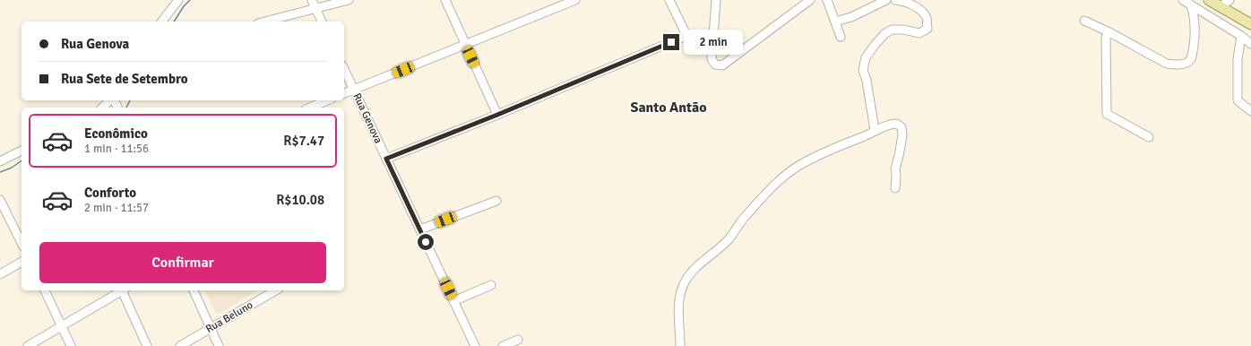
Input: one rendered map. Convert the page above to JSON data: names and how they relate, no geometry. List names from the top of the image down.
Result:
{
  "streets": {
    "street": ["Rua Genova", "Rua Beluno"]
  },
  "districts": ["Santo Antão"],
  "page": {
    "banner": ["Rua Genova", "Rua Sete de Setembro"],
    "bubble": "2 min",
    "list": [
      {
        "name": "Econômico",
        "note": "1 min · 11:56",
        "value": "R$7.47"
      },
      {
        "name": "Conforto",
        "note": "2 min · 11:57",
        "value": "R$10.08"
      }
    ],
    "buttons": "Confirmar"
  }
}
